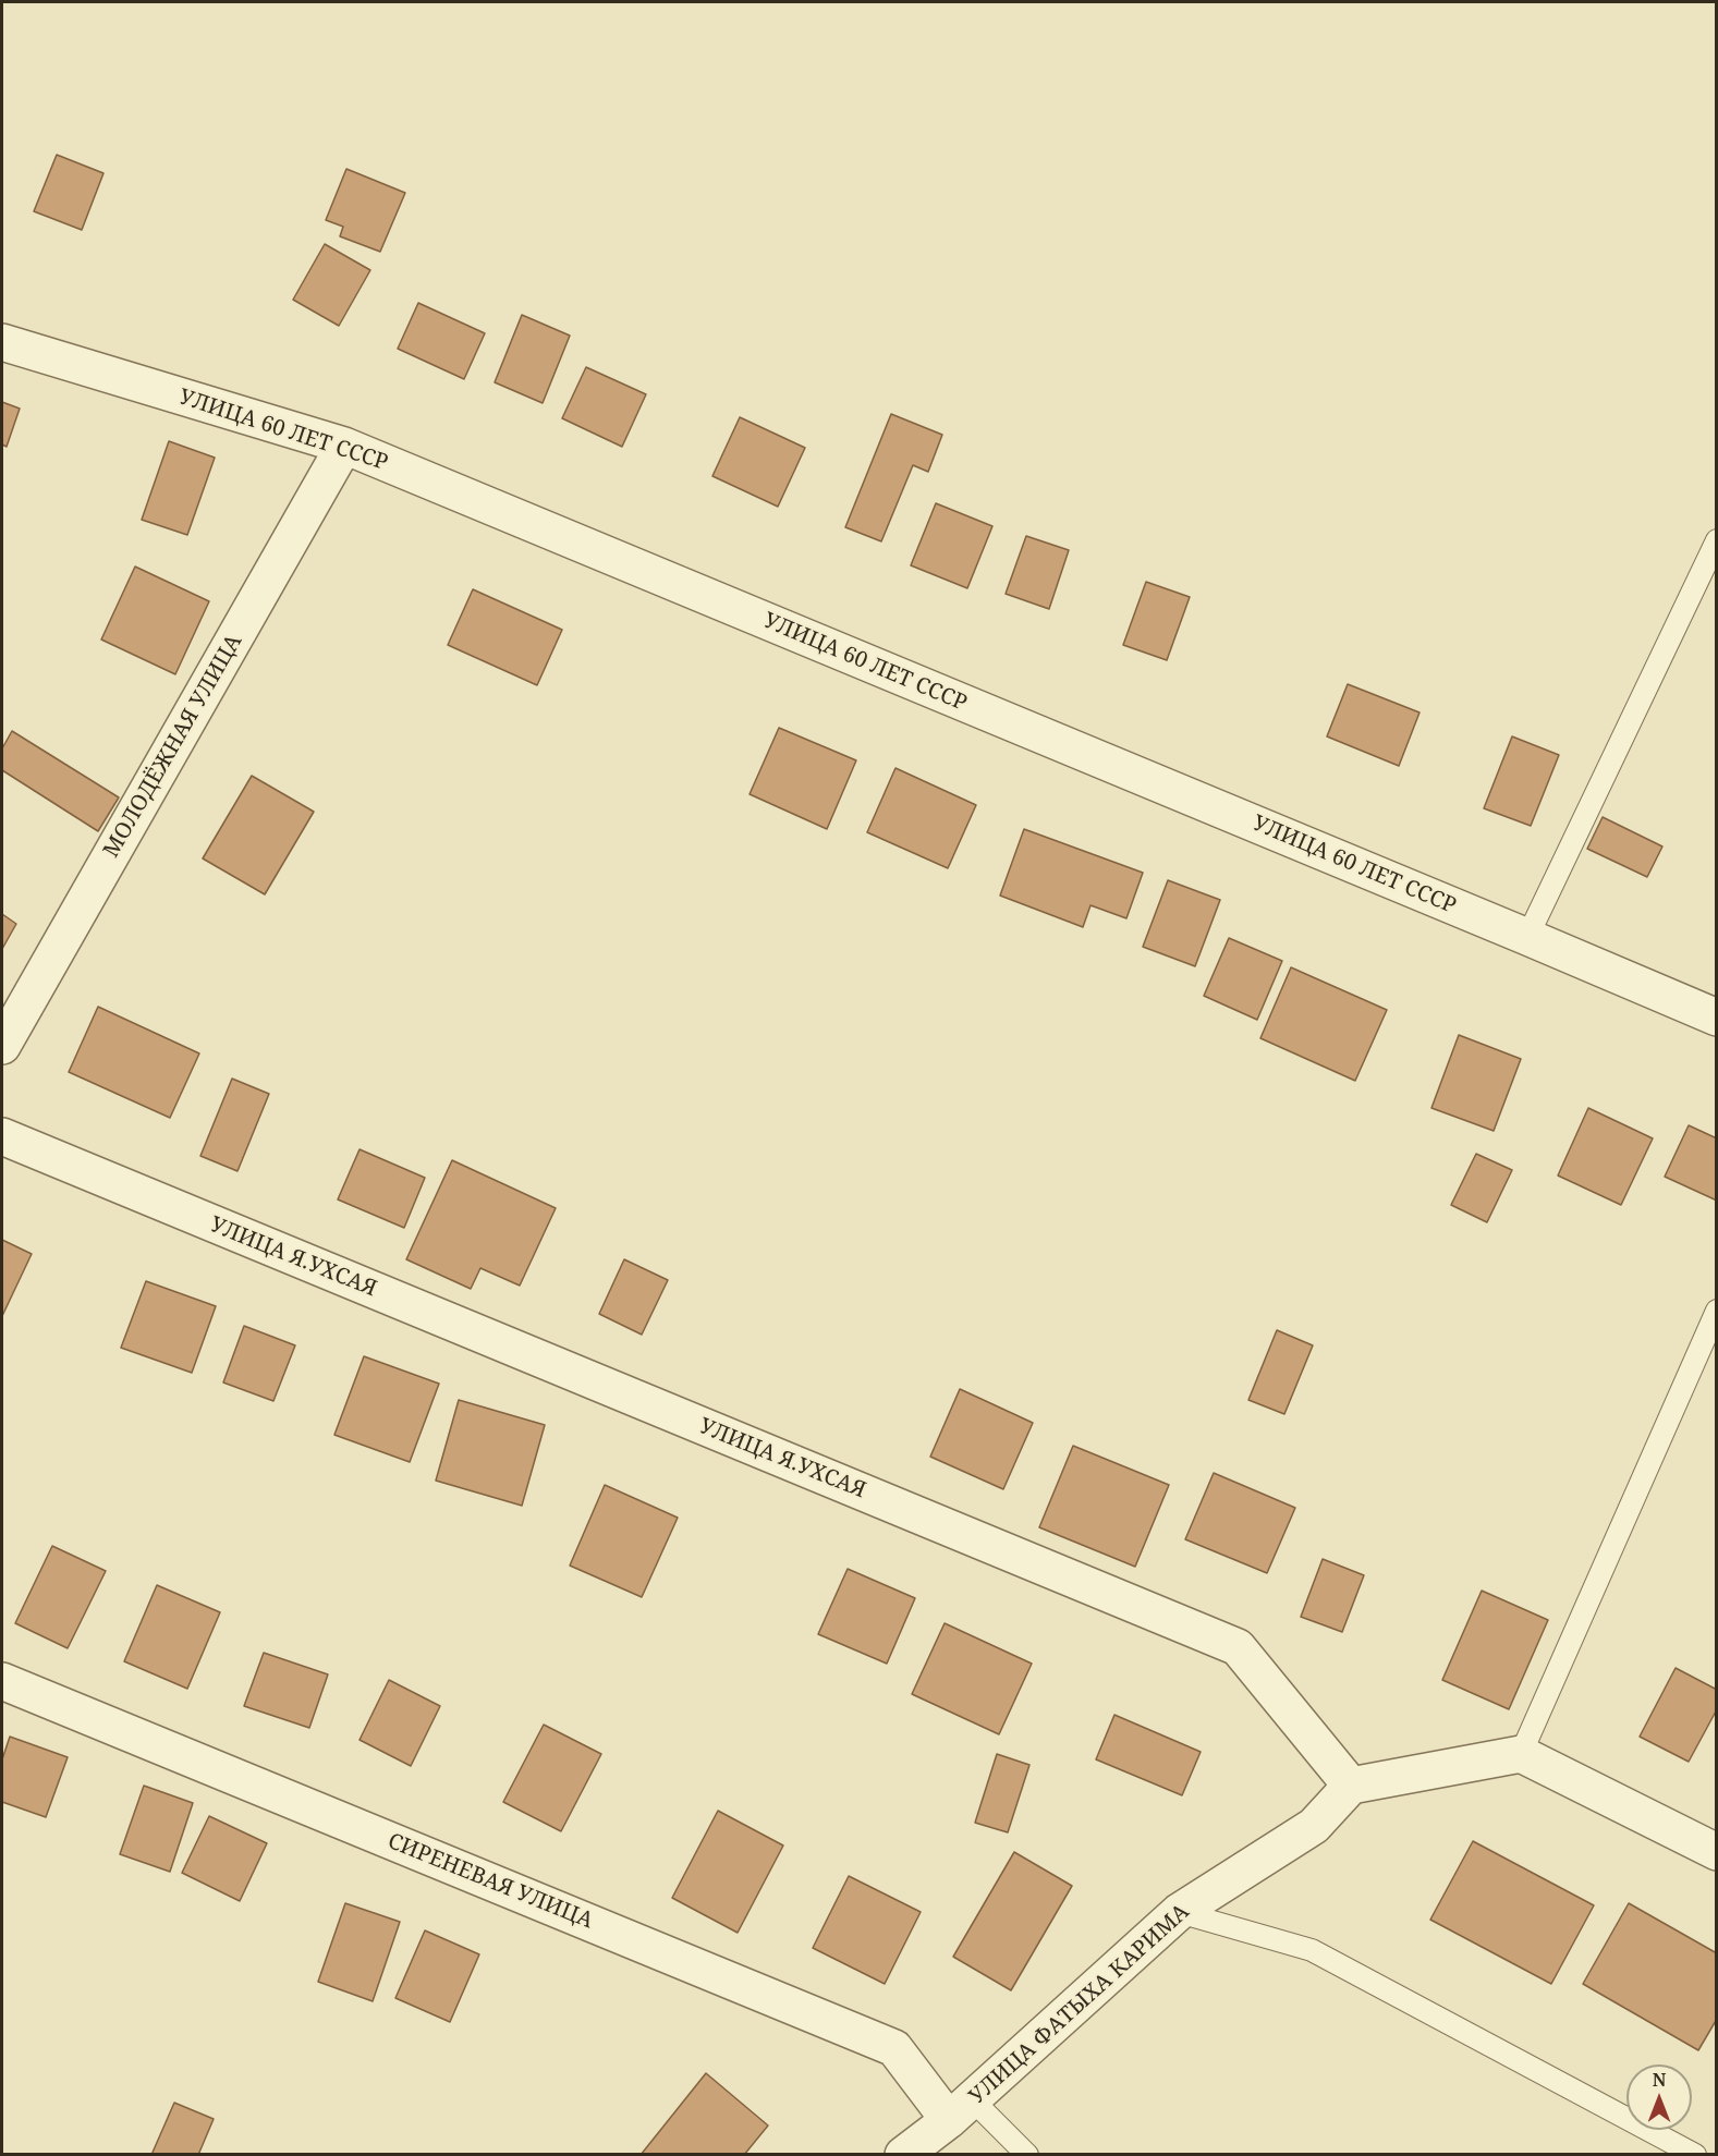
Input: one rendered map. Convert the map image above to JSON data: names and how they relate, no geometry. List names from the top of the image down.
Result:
{
  "streets": {
    "street": [
      "УЛИЦА 60 ЛЕТ СССР",
      "МОЛОДЁЖНАЯ УЛИЦА",
      "УЛИЦА Я.УХСАЯ",
      "СИРЕНЕВАЯ УЛИЦА",
      "УЛИЦА ФАТЫХА КАРИМА"
    ]
  },
  "crossings": [
    ["УЛИЦА 60 ЛЕТ СССР", "МОЛОДЁЖНАЯ УЛИЦА"],
    ["УЛИЦА Я.УХСАЯ", "УЛИЦА ФАТЫХА КАРИМА"],
    ["СИРЕНЕВАЯ УЛИЦА", "УЛИЦА ФАТЫХА КАРИМА"]
  ],
  "north": "top"
}
